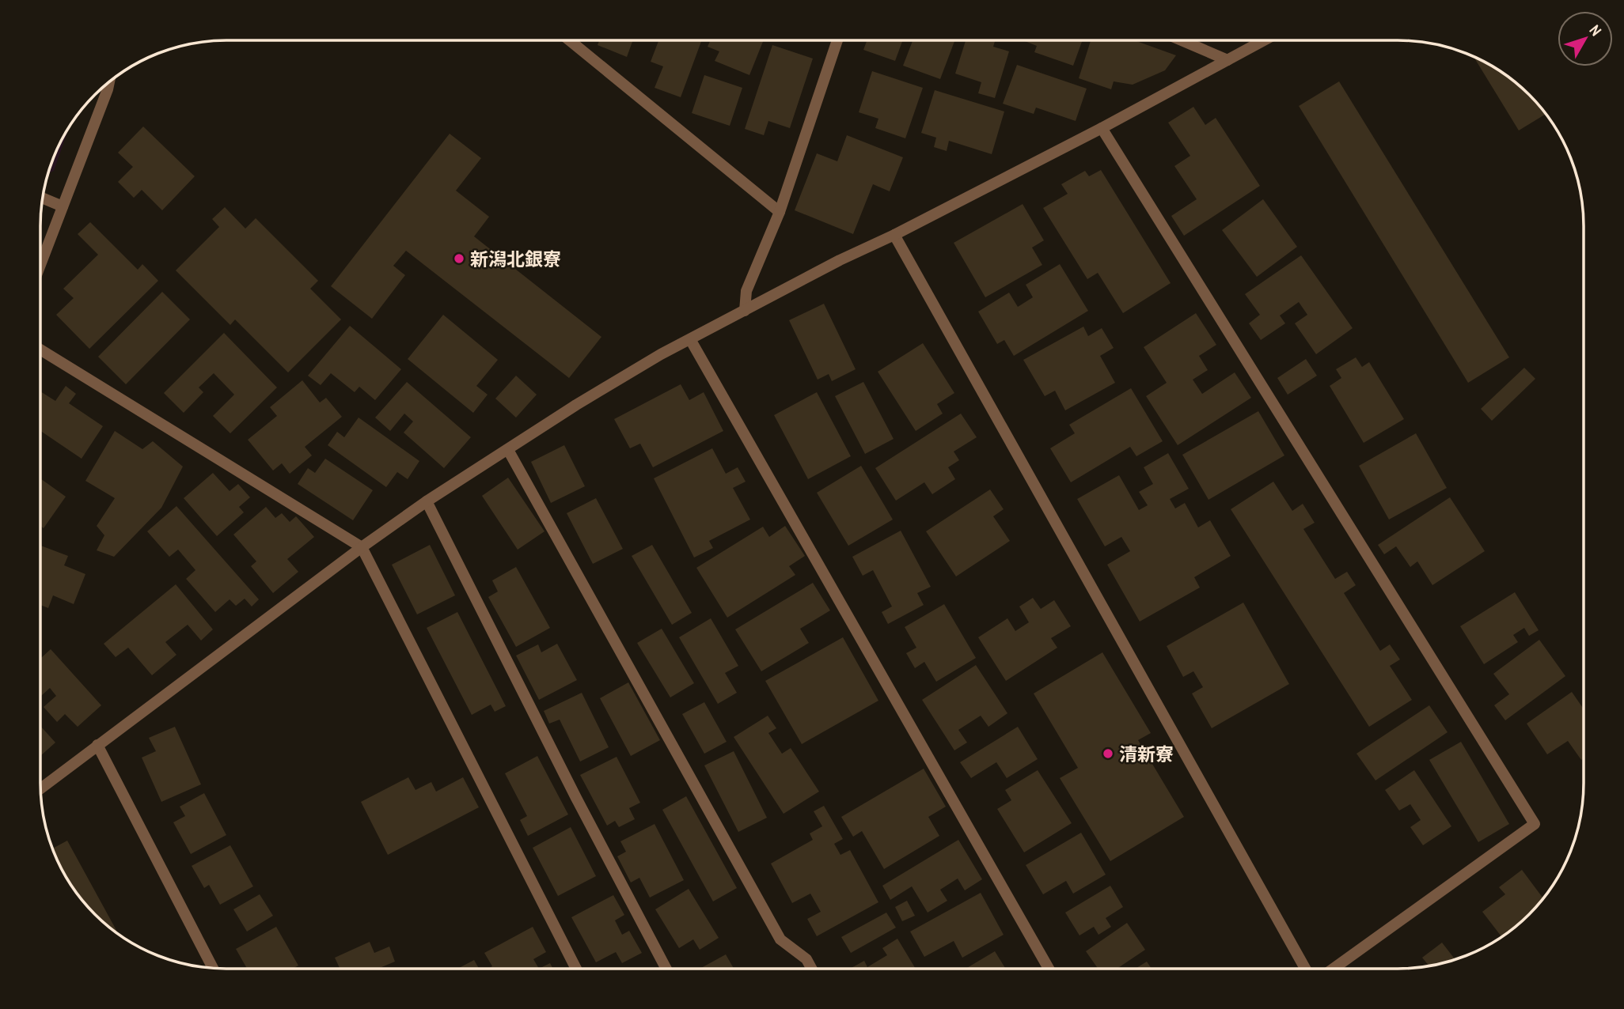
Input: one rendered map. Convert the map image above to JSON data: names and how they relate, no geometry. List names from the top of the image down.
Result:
{
  "places": ["新潟北銀寮", "清新寮"],
  "north": "top right"
}
